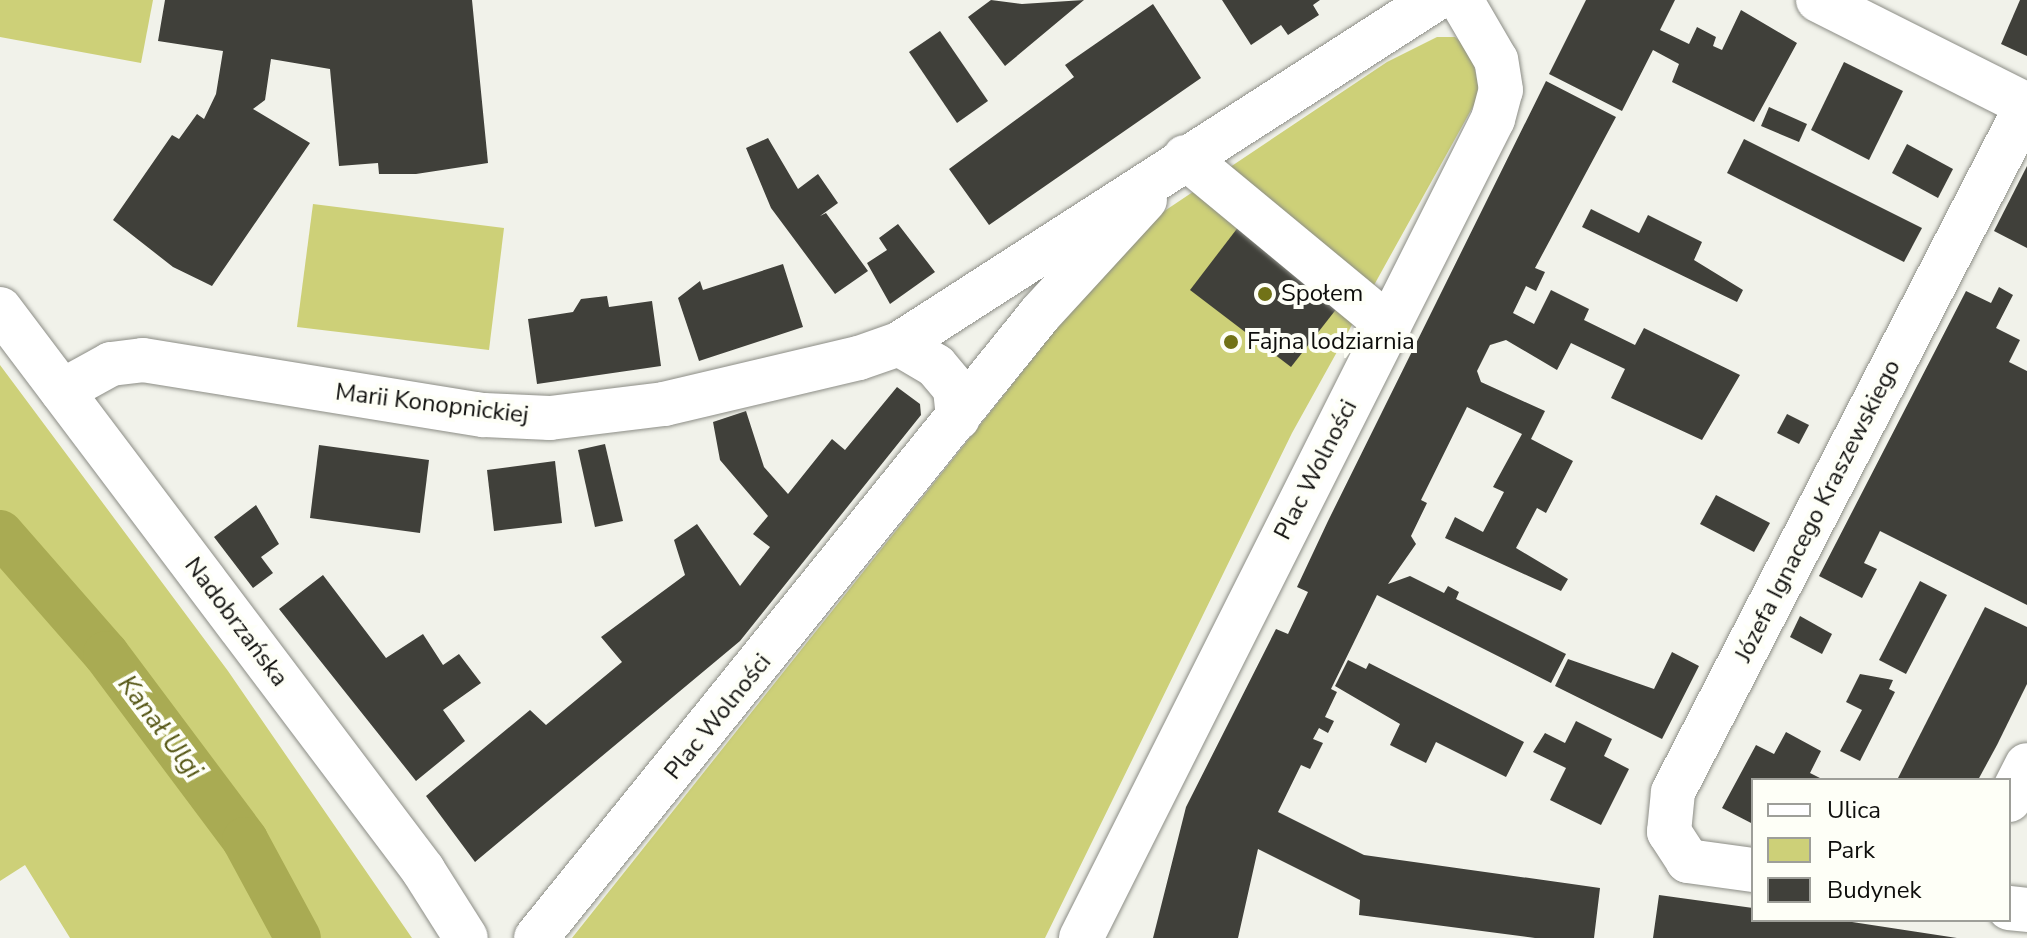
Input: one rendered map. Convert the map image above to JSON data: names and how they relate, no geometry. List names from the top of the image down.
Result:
{
  "streets": {
    "street": [
      "Marii Konopnickiej",
      "Plac Wolności",
      "Józefa Ignacego Kraszewskiego",
      "Nadobrzańska"
    ]
  },
  "crossings": [
    ["Marii Konopnickiej", "Plac Wolności"],
    ["Marii Konopnickiej", "Nadobrzańska"]
  ],
  "water": ["Kanał Ulgi"],
  "places": ["Społem", "Fajna lodziarnia"],
  "legend": ["Ulica", "Park", "Budynek"]
}
